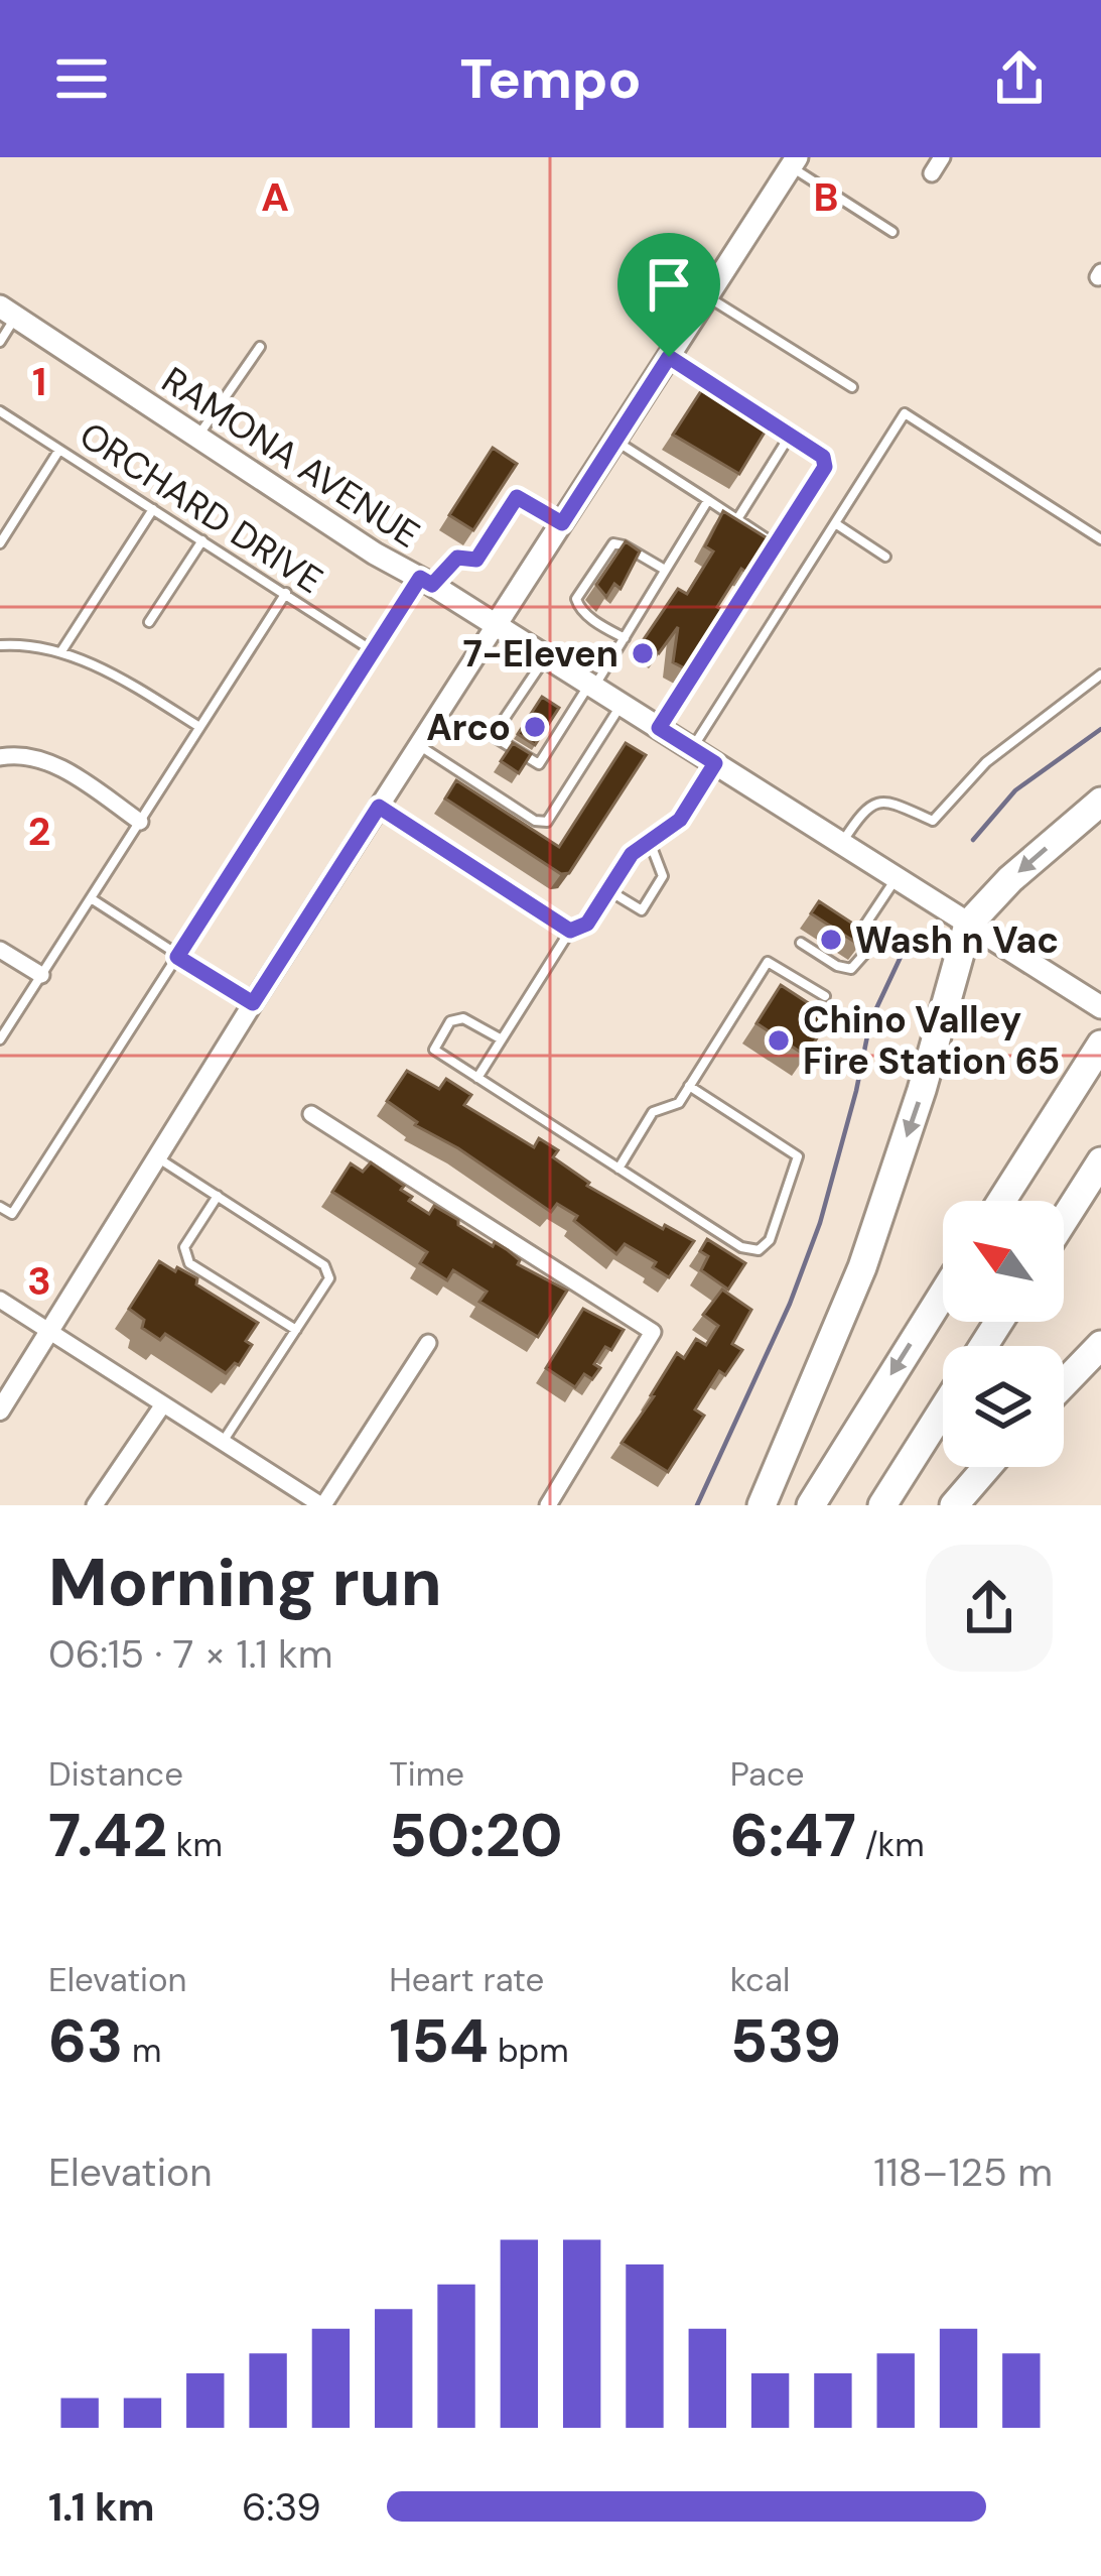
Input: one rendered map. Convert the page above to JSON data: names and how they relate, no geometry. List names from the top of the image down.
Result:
{
  "streets": {
    "main road": ["RAMONA AVENUE"],
    "lane": ["ORCHARD DRIVE"]
  },
  "places": [
    "7-Eleven",
    "Arco",
    "Wash n Vac",
    "Chino Valley Fire Station 65"
  ],
  "north": "top left",
  "page": {
    "header": "Tempo",
    "heading": ["Morning run", "06:15 · 7 × 1.1 km"],
    "stats": [
      ["Distance", "7.42 km"],
      ["Time", "50:20"],
      ["Pace", "6:47 /km"],
      ["Elevation", "63 m"],
      ["Heart rate", "154 bpm"],
      ["kcal", "539"]
    ],
    "chart": ["Elevation", "118–125 m"],
    "list": [
      {
        "name": "1.1 km",
        "note": "6:39"
      }
    ]
  },
  "grid": {
    "columns": ["A", "B"],
    "rows": ["1", "2", "3"]
  }
}
